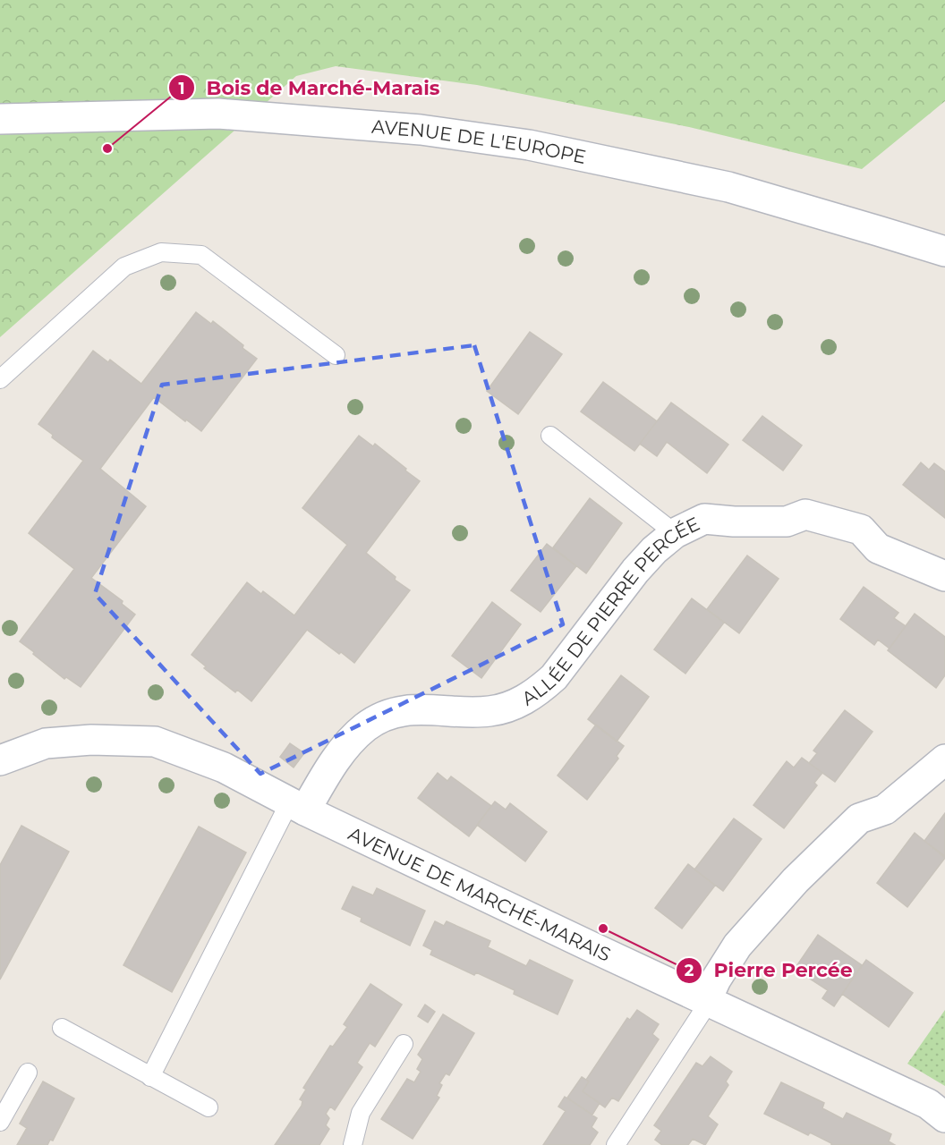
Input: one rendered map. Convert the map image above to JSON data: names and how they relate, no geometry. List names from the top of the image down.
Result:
{
  "streets": {
    "street": ["AVENUE DE L'EUROPE", "ALLÉE DE PIERRE PERCÉE", "AVENUE DE MARCHÉ-MARAIS"]
  },
  "crossings": [
    ["ALLÉE DE PIERRE PERCÉE", "AVENUE DE MARCHÉ-MARAIS"]
  ],
  "places": ["Bois de Marché-Marais", "Pierre Percée"]
}
